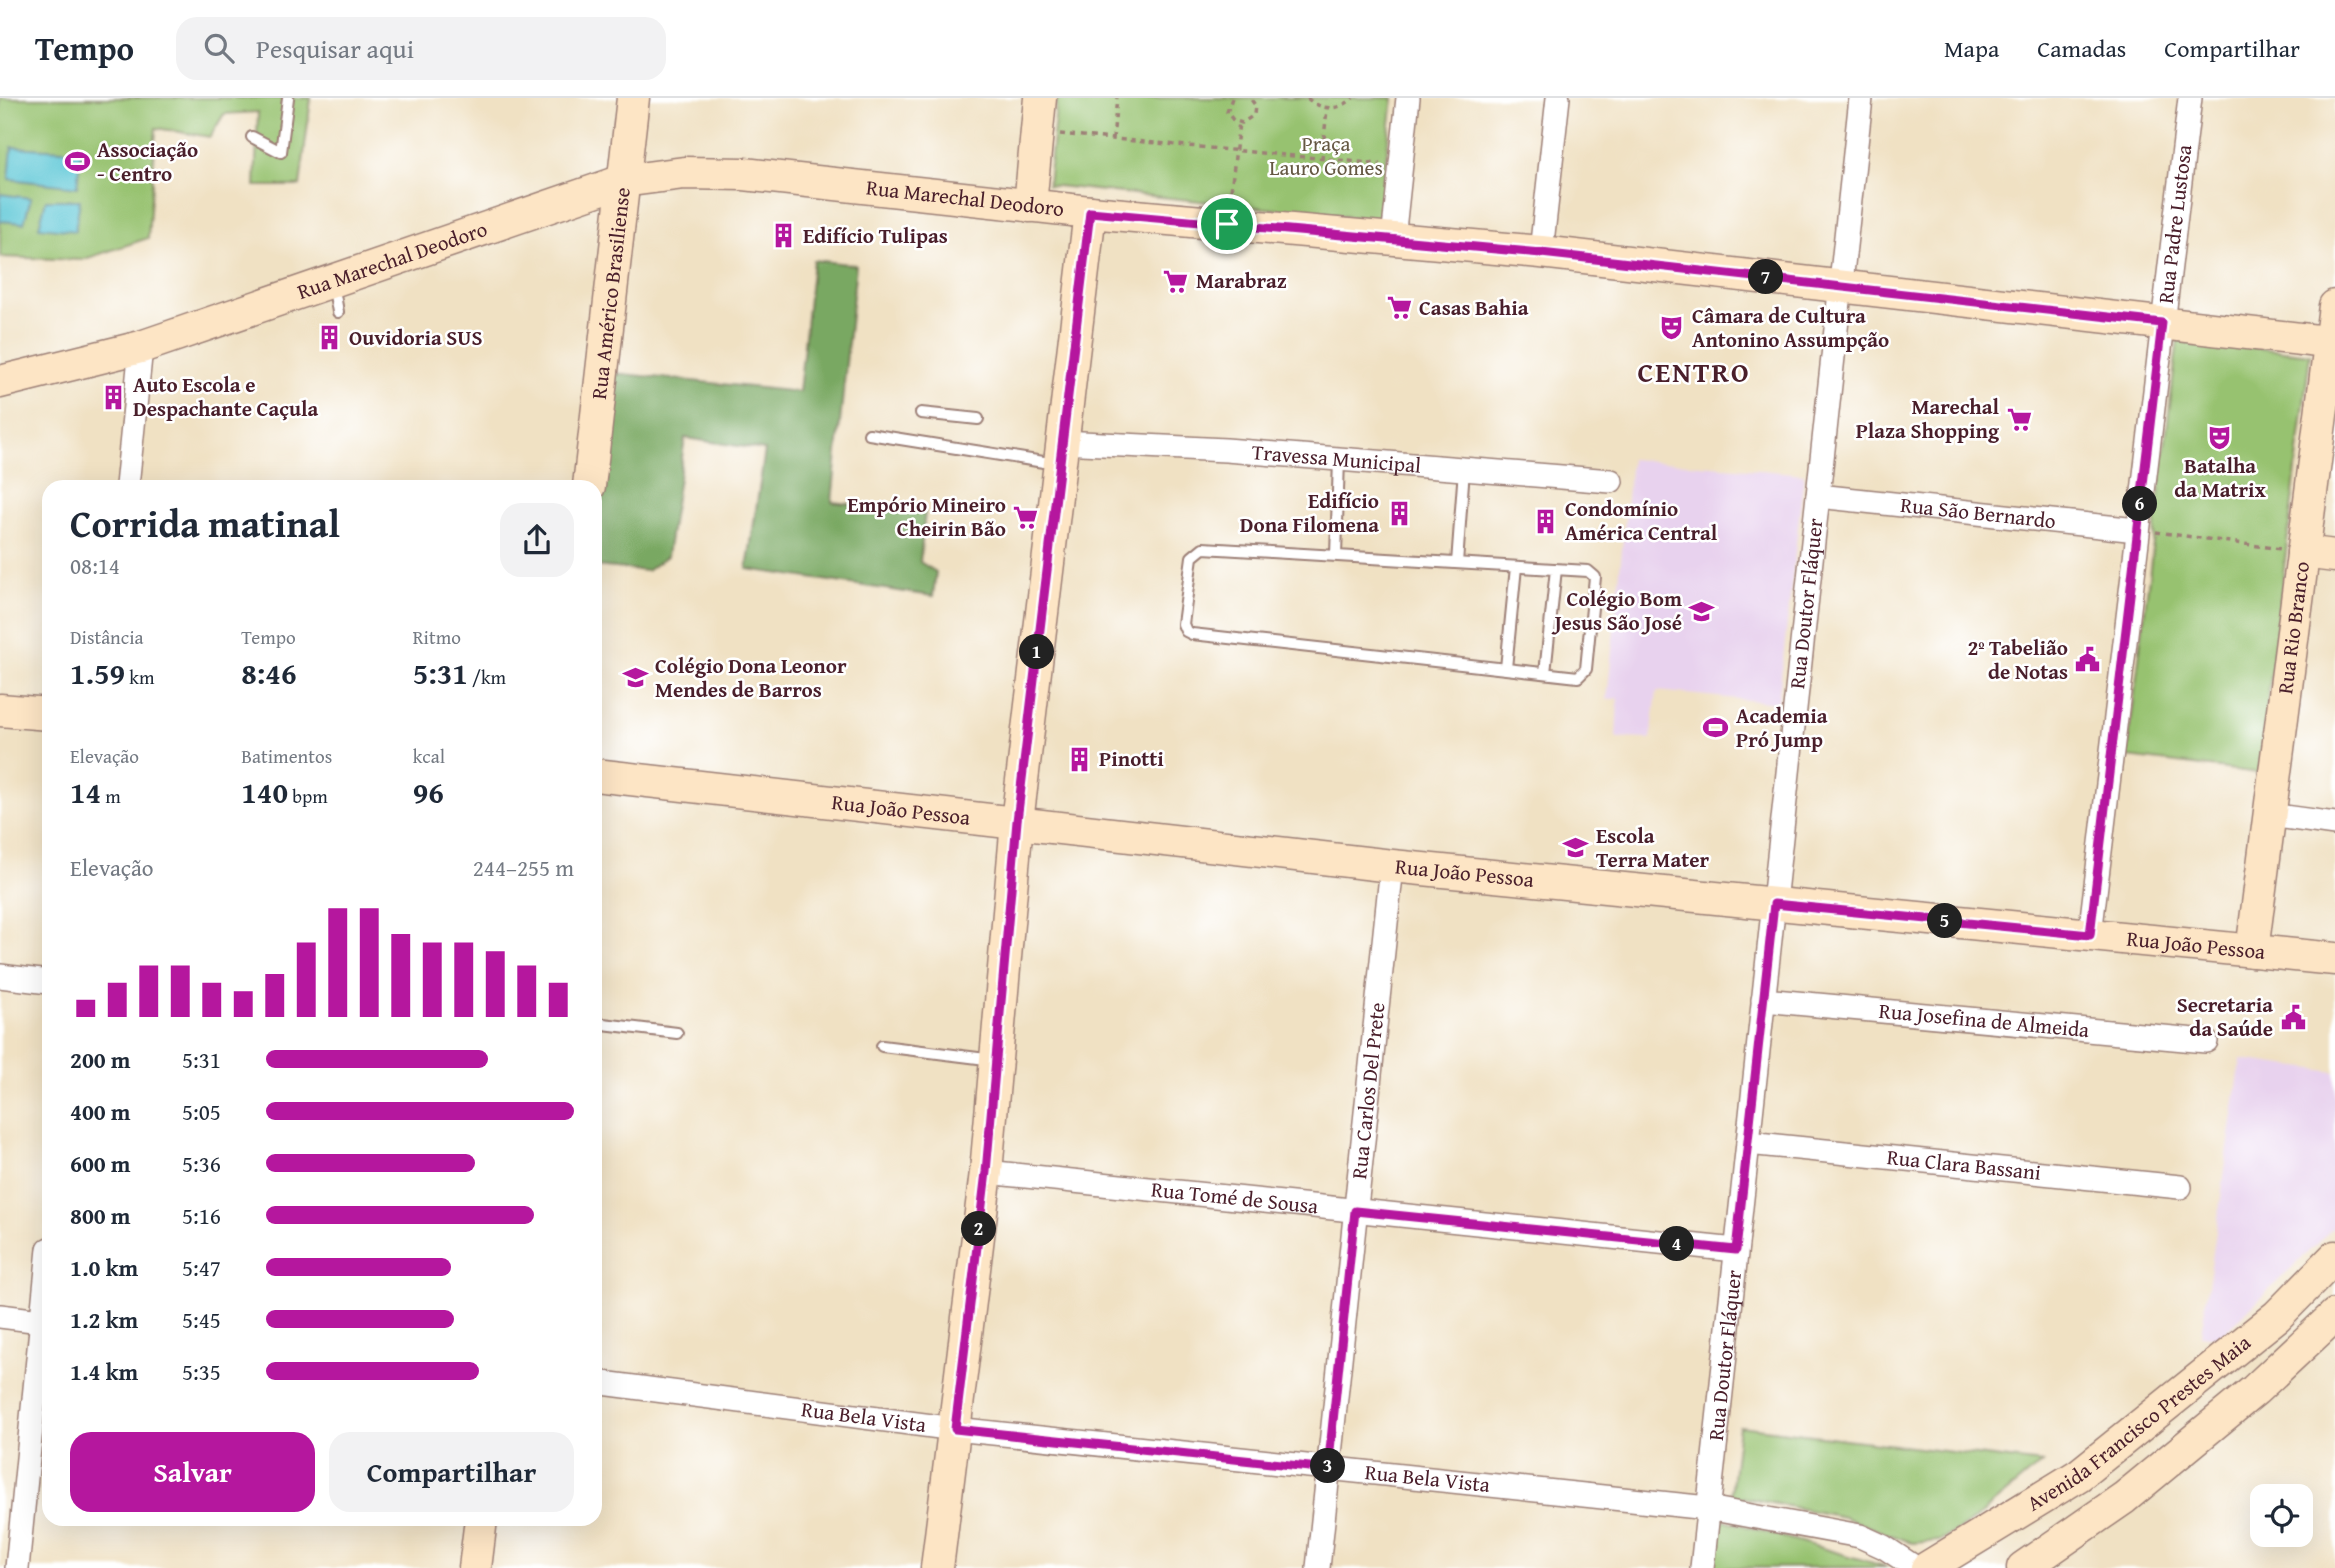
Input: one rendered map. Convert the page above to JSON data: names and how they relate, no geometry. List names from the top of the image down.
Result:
{
  "streets": {
    "street": [
      "Rua Marechal Deodoro",
      "Rua Padre Lustosa",
      "Rua Américo Brasiliense",
      "Travessa Municipal",
      "Rua São Bernardo",
      "Rua Doutor Fláquer",
      "Rua Rio Branco",
      "Rua João Pessoa",
      "Rua Josefina de Almeida",
      "Rua Carlos Del Prete",
      "Rua Clara Bassani",
      "Rua Tomé de Sousa",
      "Rua Bela Vista",
      "Avenida Francisco Prestes Maia"
    ]
  },
  "crossings": [
    ["Rua Marechal Deodoro", "Rua Padre Lustosa"],
    ["Rua Marechal Deodoro", "Rua Américo Brasiliense"],
    ["Rua Marechal Deodoro", "Rua Doutor Fláquer"],
    ["Rua Marechal Deodoro", "Rua Rio Branco"],
    ["Rua Padre Lustosa", "Rua São Bernardo"],
    ["Rua Padre Lustosa", "Rua João Pessoa"],
    ["Rua São Bernardo", "Rua Doutor Fláquer"],
    ["Rua Doutor Fláquer", "Rua João Pessoa"],
    ["Rua Doutor Fláquer", "Rua Josefina de Almeida"],
    ["Rua Doutor Fláquer", "Rua Clara Bassani"],
    ["Rua Doutor Fláquer", "Rua Tomé de Sousa"],
    ["Rua Doutor Fláquer", "Rua Bela Vista"],
    ["Rua Rio Branco", "Rua João Pessoa"],
    ["Rua João Pessoa", "Rua Carlos Del Prete"],
    ["Rua Carlos Del Prete", "Rua Tomé de Sousa"],
    ["Rua Carlos Del Prete", "Rua Bela Vista"]
  ],
  "districts": ["CENTRO"],
  "parks": ["Praça Lauro Gomes"],
  "places": {
    "sports": ["Associação - Centro", "Academia Pró Jump"],
    "building": [
      "Edifício Tulipas",
      "Ouvidoria SUS",
      "Auto Escola e Despachante Caçula",
      "Edifício Dona Filomena",
      "Condomínio América Central",
      "Pinotti"
    ],
    "supermarket": [
      "Marabraz",
      "Casas Bahia",
      "Marechal Plaza Shopping",
      "Empório Mineiro Cheirin Bão"
    ],
    "theatre": ["Câmara de Cultura Antonino Assumpção", "Batalha da Matrix"],
    "school or university": ["Colégio Bom Jesus São José", "Colégio Dona Leonor Mendes de Barros", "Escola Terra Mater"],
    "public building": ["2º Tabelião de Notas", "Secretaria da Saúde"]
  },
  "page": {
    "header": "Tempo",
    "search": "Pesquisar aqui",
    "nav": ["Mapa", "Camadas", "Compartilhar"],
    "pins": [
      "7",
      "6",
      "1",
      "5",
      "2",
      "4",
      "3"
    ],
    "heading": ["Corrida matinal", "08:14"],
    "stats": [
      ["Distância", "1.59 km"],
      ["Tempo", "8:46"],
      ["Ritmo", "5:31 /km"],
      ["Elevação", "14 m"],
      ["Batimentos", "140 bpm"],
      ["kcal", "96"]
    ],
    "chart": ["Elevação", "244–255 m"],
    "list": [
      {
        "name": "200 m",
        "note": "5:31"
      },
      {
        "name": "400 m",
        "note": "5:05"
      },
      {
        "name": "600 m",
        "note": "5:36"
      },
      {
        "name": "800 m",
        "note": "5:16"
      },
      {
        "name": "1.0 km",
        "note": "5:47"
      },
      {
        "name": "1.2 km",
        "note": "5:45"
      },
      {
        "name": "1.4 km",
        "note": "5:35"
      }
    ],
    "buttons": ["Salvar", "Compartilhar"]
  }
}
